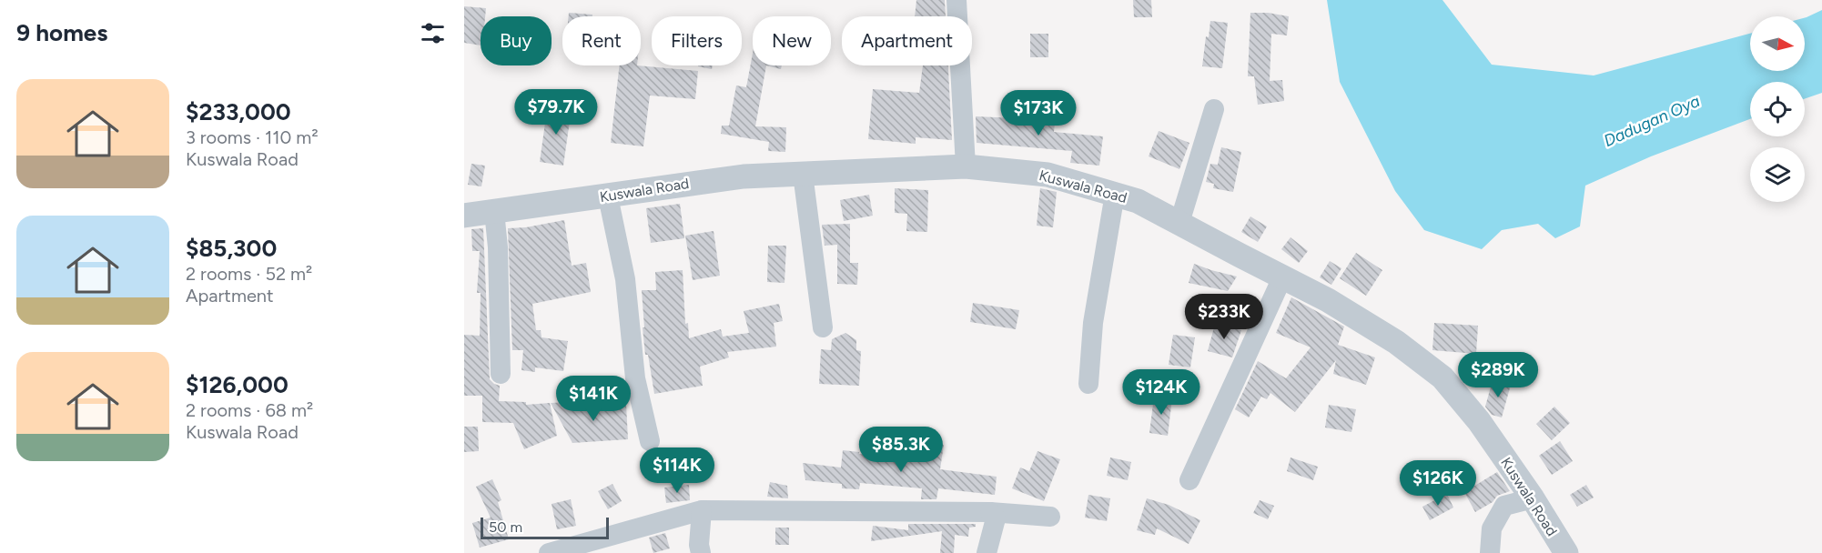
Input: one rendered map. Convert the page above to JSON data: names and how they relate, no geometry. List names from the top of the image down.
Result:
{
  "streets": {
    "street": ["Kuswala Road"]
  },
  "water": ["Dadugan Oya"],
  "scale_bar": "50 m",
  "north": "right",
  "page": {
    "heading": "9 homes",
    "chip": [
      "Buy",
      "Rent",
      "Filters",
      "New",
      "Apartment"
    ],
    "list": [
      {
        "name": "$233,000",
        "note": "3 rooms · 110 m² · Kuswala Road"
      },
      {
        "name": "$85,300",
        "note": "2 rooms · 52 m² · Apartment"
      },
      {
        "name": "$126,000",
        "note": "2 rooms · 68 m² · Kuswala Road"
      }
    ],
    "price": [
      "$79.7K",
      "$173K",
      "$233K",
      "$289K",
      "$124K",
      "$141K",
      "$85.3K",
      "$114K",
      "$126K"
    ],
    "scale": "50 m"
  }
}
